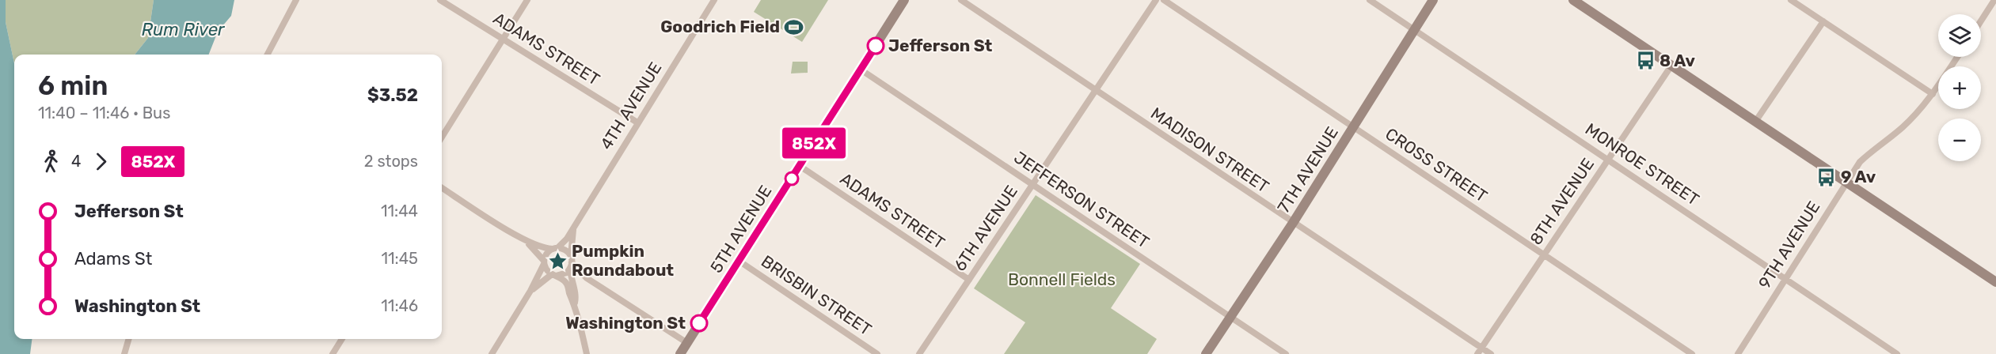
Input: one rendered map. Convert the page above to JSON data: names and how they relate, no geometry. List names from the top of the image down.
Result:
{
  "streets": {
    "main road": ["7TH AVENUE", "5TH AVENUE"],
    "street": [
      "ADAMS STREET",
      "4TH AVENUE",
      "MADISON STREET",
      "MONROE STREET",
      "CROSS STREET",
      "JEFFERSON STREET",
      "8TH AVENUE",
      "6TH AVENUE",
      "9TH AVENUE",
      "BRISBIN STREET"
    ]
  },
  "crossings": [
    ["ADAMS STREET", "4TH AVENUE"],
    ["ADAMS STREET", "6TH AVENUE"],
    ["ADAMS STREET", "5TH AVENUE"],
    ["MADISON STREET", "7TH AVENUE"],
    ["MADISON STREET", "8TH AVENUE"],
    ["MADISON STREET", "6TH AVENUE"],
    ["MONROE STREET", "7TH AVENUE"],
    ["MONROE STREET", "8TH AVENUE"],
    ["MONROE STREET", "9TH AVENUE"],
    ["CROSS STREET", "7TH AVENUE"],
    ["CROSS STREET", "8TH AVENUE"],
    ["7TH AVENUE", "JEFFERSON STREET"],
    ["JEFFERSON STREET", "6TH AVENUE"],
    ["JEFFERSON STREET", "5TH AVENUE"],
    ["5TH AVENUE", "BRISBIN STREET"]
  ],
  "water": ["Rum River"],
  "parks": ["Bonnell Fields"],
  "places": {
    "sports": ["Goodrich Field"],
    "other": ["Jefferson St", "Washington St"],
    "bus stop": ["8 Av", "9 Av"],
    "place": ["Pumpkin Roundabout"]
  },
  "lines": ["bus line 852X"],
  "page": {
    "on_map": "852X",
    "map_buttons": ["+", "−"],
    "heading": ["6 min", "11:40 – 11:46 · Bus", "$3.52"],
    "legs": ["4", "852X", "2 stops"],
    "list": [
      {
        "name": "Jefferson St",
        "value": "11:44"
      },
      {
        "name": "Adams St",
        "value": "11:45"
      },
      {
        "name": "Washington St",
        "value": "11:46"
      }
    ]
  }
}
